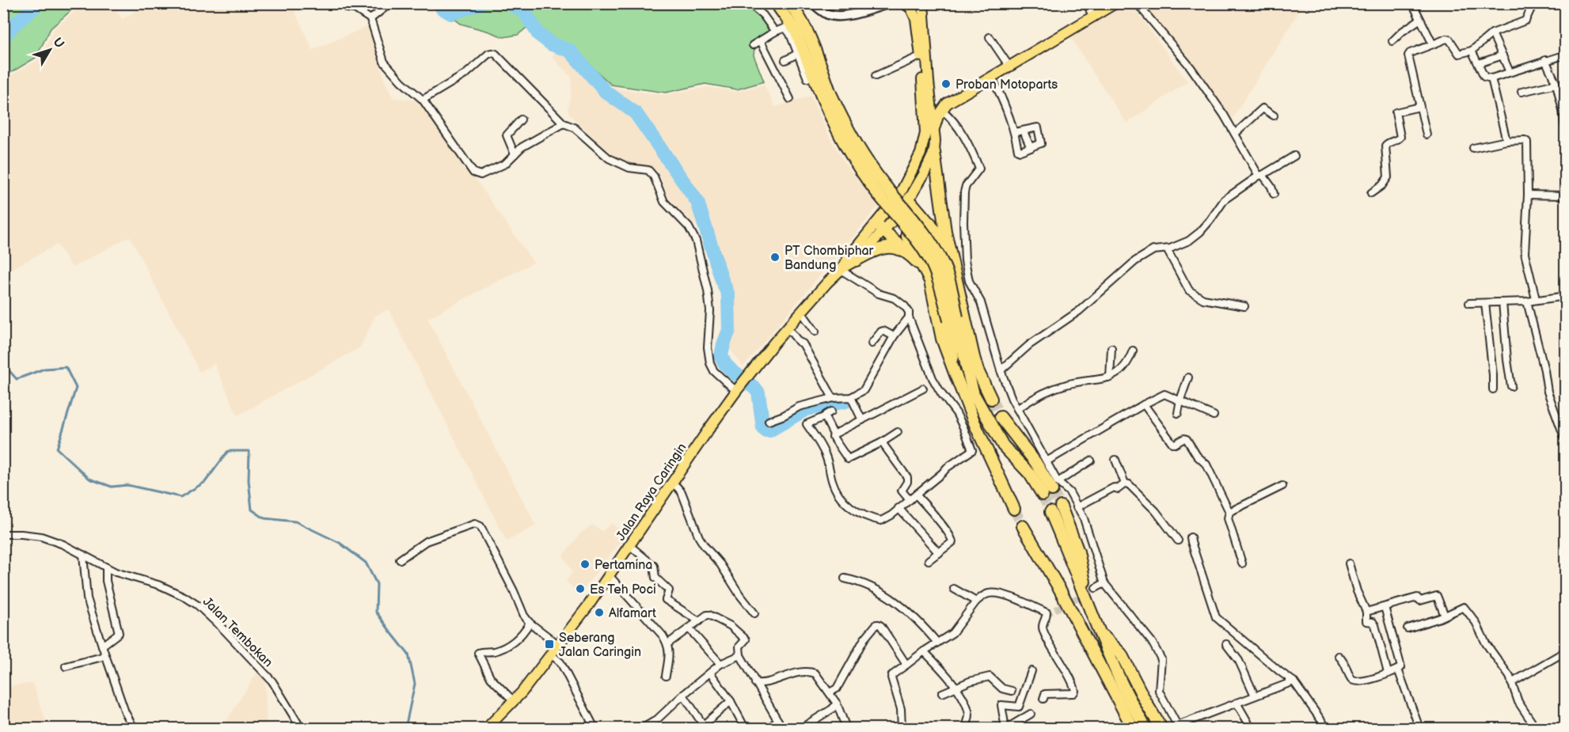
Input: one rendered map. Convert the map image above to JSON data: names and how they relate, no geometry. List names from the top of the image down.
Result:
{
  "streets": {
    "highway": ["Jalan Raya Caringin"],
    "street": ["Jalan Tembokan"]
  },
  "places": {
    "other": [
      "Proban Motoparts",
      "PT Chombiphar Bandung",
      "Pertamina",
      "Es Teh Poci",
      "Alfamart"
    ],
    "transit": ["Seberang Jalan Caringin"]
  },
  "north": "top right"
}
